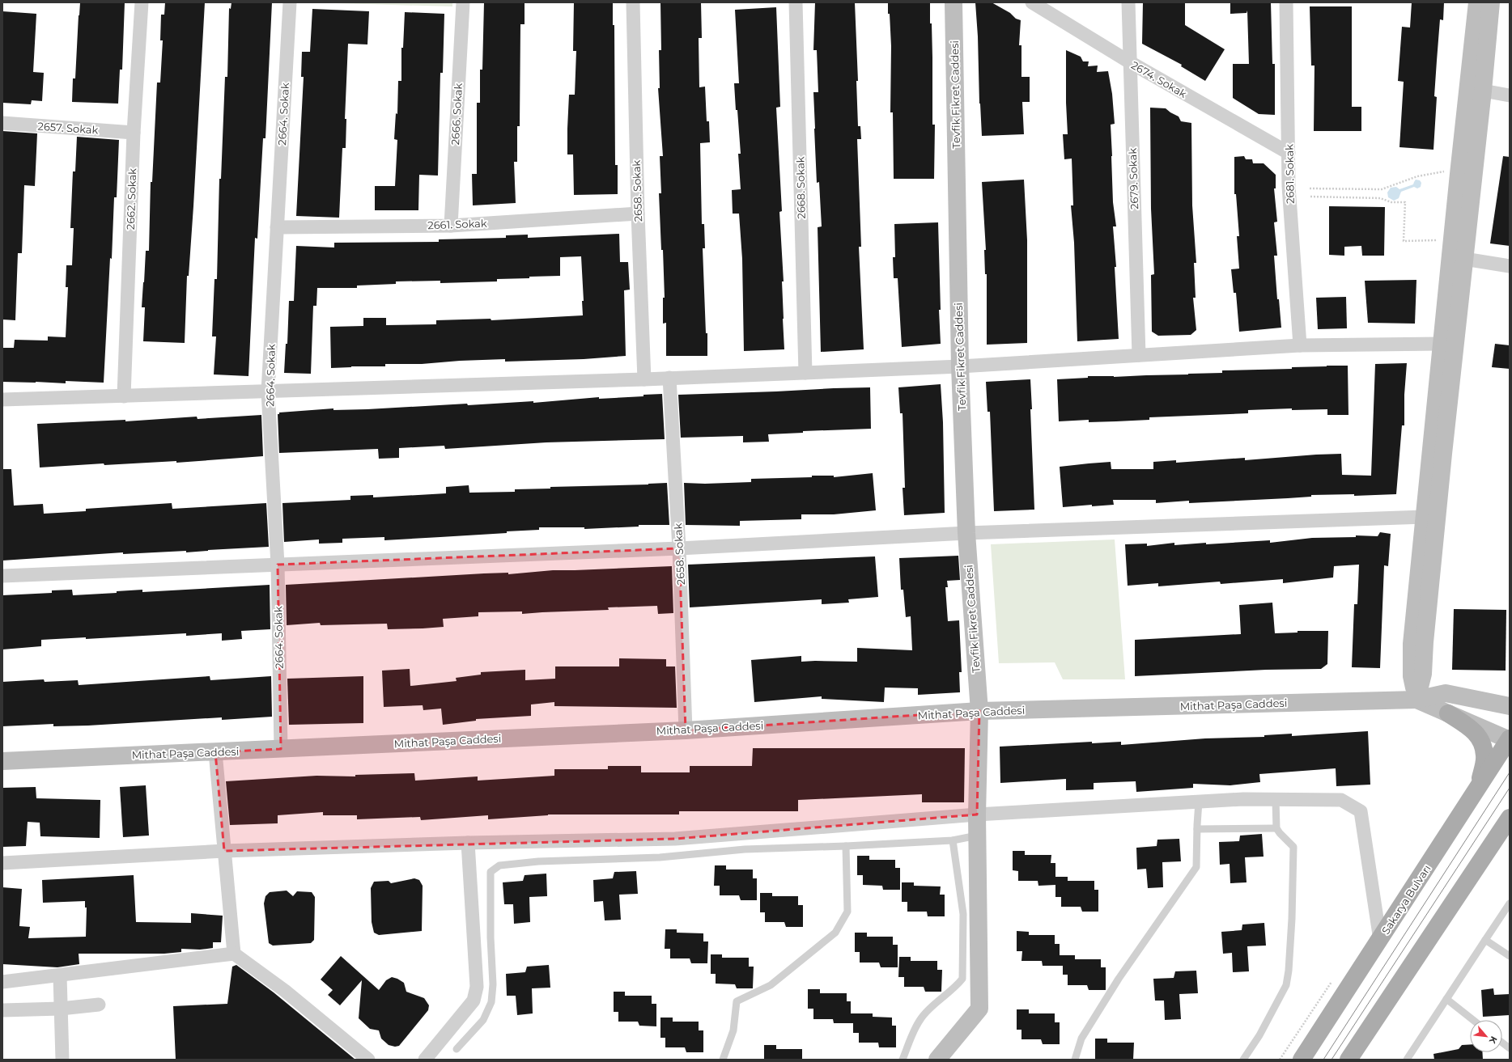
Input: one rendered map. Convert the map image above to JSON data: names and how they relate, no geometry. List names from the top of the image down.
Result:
{
  "streets": {
    "main road": ["Sakarya Bulvarı"],
    "street": [
      "2674. Sokak",
      "Tevfik Fikret Caddesi",
      "2664. Sokak",
      "2666. Sokak",
      "2657. Sokak",
      "2681. Sokak",
      "2679. Sokak",
      "2668. Sokak",
      "2658. Sokak",
      "2662. Sokak",
      "2661. Sokak",
      "Mithat Paşa Caddesi"
    ]
  },
  "crossings": [
    ["2674. Sokak", "2681. Sokak"],
    ["2674. Sokak", "2679. Sokak"],
    ["Tevfik Fikret Caddesi", "Mithat Paşa Caddesi"],
    ["2664. Sokak", "2661. Sokak"],
    ["2664. Sokak", "Mithat Paşa Caddesi"],
    ["2666. Sokak", "2661. Sokak"],
    ["2657. Sokak", "2662. Sokak"],
    ["2658. Sokak", "2661. Sokak"],
    ["2658. Sokak", "Mithat Paşa Caddesi"]
  ],
  "north": "bottom right"
}
